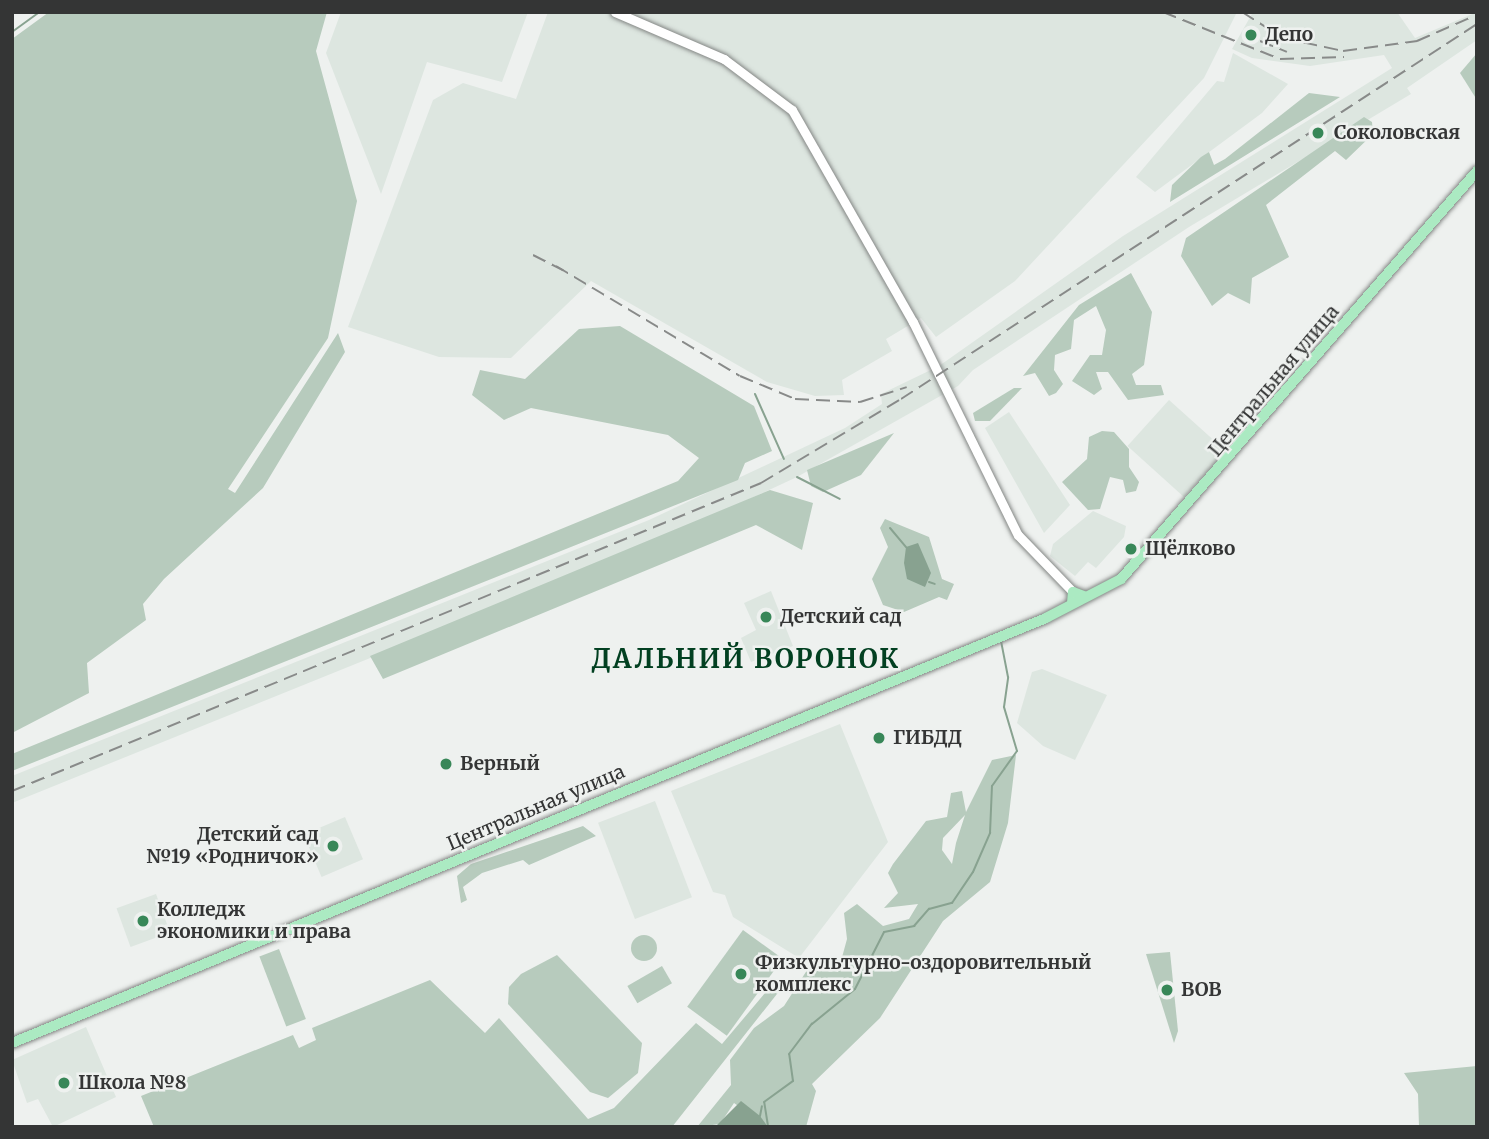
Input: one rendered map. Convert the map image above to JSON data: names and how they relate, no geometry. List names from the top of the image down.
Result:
{
  "streets": {
    "main road": ["Центральная улица"]
  },
  "districts": ["ДАЛЬНИЙ ВОРОНОК"],
  "places": [
    "Депо",
    "Соколовская",
    "Щёлково",
    "Детский сад",
    "ГИБДД",
    "Верный",
    "Детский сад №19 «Родничок»",
    "Колледж экономики и права",
    "Физкультурно-оздоровительный комплекс",
    "ВОВ",
    "Школа №8"
  ]
}
